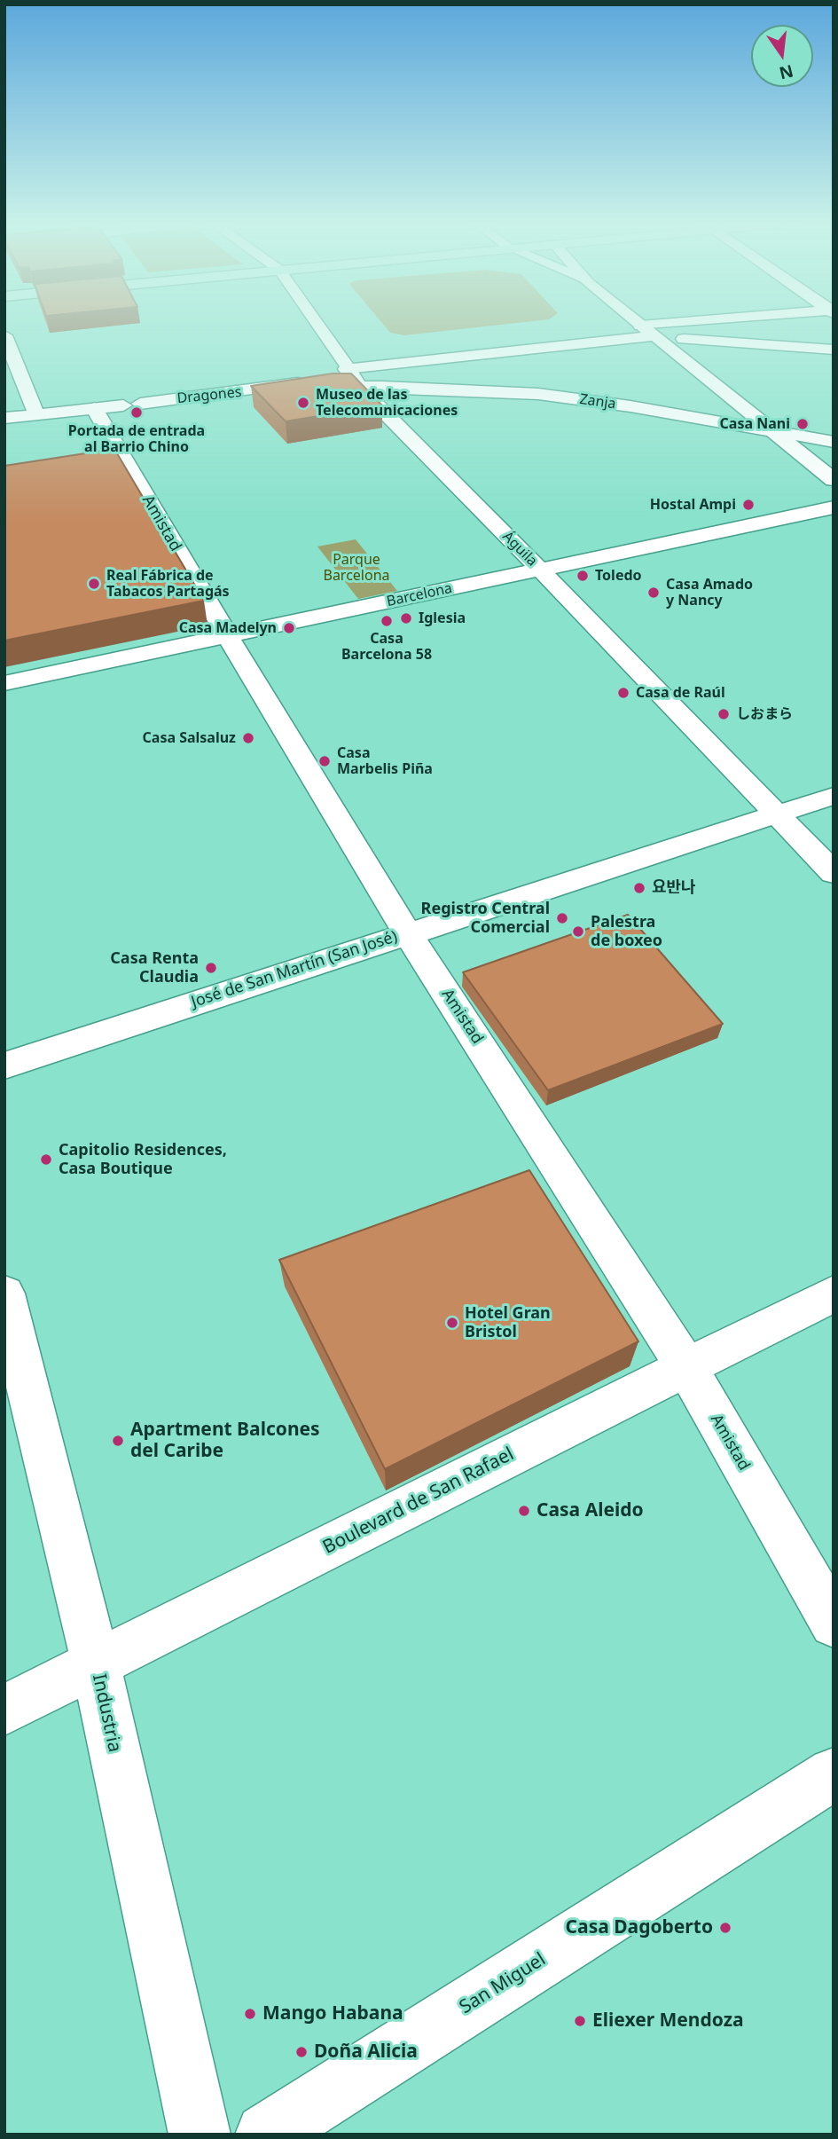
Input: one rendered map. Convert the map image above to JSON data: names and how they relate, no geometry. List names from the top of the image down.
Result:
{
  "streets": {
    "street": [
      "Dragones",
      "Zanja",
      "Amistad",
      "Águila",
      "Barcelona",
      "José de San Martín (San José)",
      "Boulevard de San Rafael",
      "Industria",
      "San Miguel"
    ]
  },
  "crossings": [
    ["Dragones", "Zanja"],
    ["Dragones", "Amistad"],
    ["Dragones", "Águila"],
    ["Zanja", "Águila"],
    ["Amistad", "Barcelona"],
    ["Amistad", "José de San Martín (San José)"],
    ["Amistad", "Boulevard de San Rafael"],
    ["Águila", "Barcelona"],
    ["Águila", "José de San Martín (San José)"],
    ["Boulevard de San Rafael", "Industria"]
  ],
  "parks": ["Parque Barcelona"],
  "places": [
    "Museo de las Telecomunicaciones",
    "Portada de entrada al Barrio Chino",
    "Casa Nani",
    "Hostal Ampi",
    "Toledo",
    "Real Fábrica de Tabacos Partagás",
    "Casa Amado y Nancy",
    "Iglesia",
    "Casa Barcelona 58",
    "Casa Madelyn",
    "Casa de Raúl",
    "しおまら",
    "Casa Salsaluz",
    "Casa Marbelis Piña",
    "요반나",
    "Registro Central Comercial",
    "Palestra de boxeo",
    "Casa Renta Claudia",
    "Capitolio Residences, Casa Boutique",
    "Hotel Gran Bristol",
    "Apartment Balcones del Caribe",
    "Casa Aleido",
    "Casa Dagoberto",
    "Mango Habana",
    "Eliexer Mendoza",
    "Doña Alicia"
  ],
  "north": "bottom"
}
